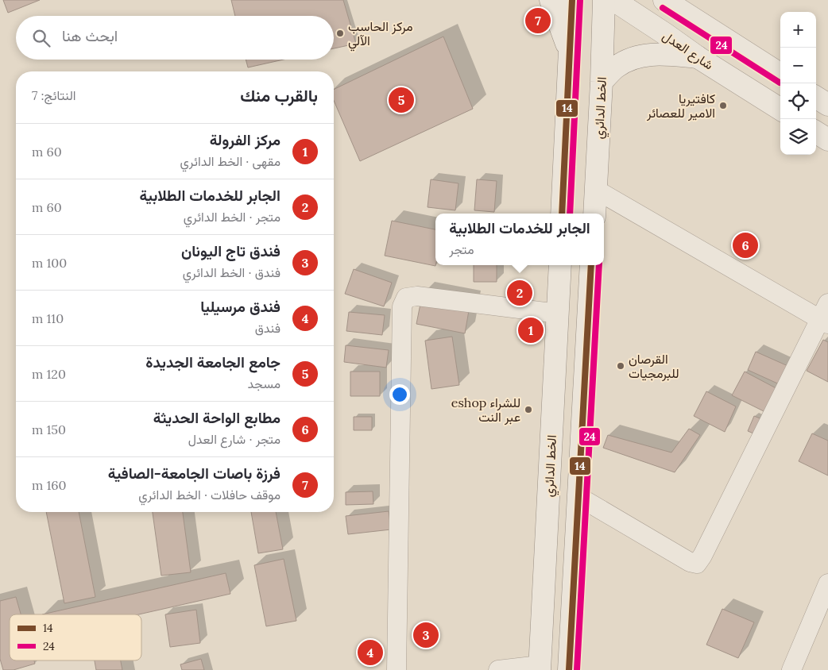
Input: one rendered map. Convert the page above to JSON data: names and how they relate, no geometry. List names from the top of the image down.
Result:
{
  "streets": {
    "main road": ["شارع العدل", "الخط الدائري"]
  },
  "places": [
    "مركز الحاسب الآلي",
    "كافتيريا الامير للعصائر",
    "القرصان للبرمجيات",
    "eshop للشراء عبر النت"
  ],
  "lines": ["transit line 14", "transit line 24"],
  "legend": ["14", "24"],
  "page": {
    "pins": [
      "7",
      "5",
      "6",
      "2",
      "1",
      "3",
      "4"
    ],
    "map_buttons": ["+", "−"],
    "search": "ابحث هنا",
    "heading": ["بالقرب منك", "النتائج: 7"],
    "list": [
      {
        "mark": "1",
        "name": "مركز الفرولة",
        "note": "مقهى · الخط الدائري",
        "value": "60 m"
      },
      {
        "mark": "2",
        "name": "الجابر للخدمات الطلابية",
        "note": "متجر · الخط الدائري",
        "value": "60 m"
      },
      {
        "mark": "3",
        "name": "فندق تاج اليونان",
        "note": "فندق · الخط الدائري",
        "value": "100 m"
      },
      {
        "mark": "4",
        "name": "فندق مرسيليا",
        "note": "فندق",
        "value": "110 m"
      },
      {
        "mark": "5",
        "name": "جامع الجامعة الجديدة",
        "note": "مسجد",
        "value": "120 m"
      },
      {
        "mark": "6",
        "name": "مطابع الواحة الحديثة",
        "note": "متجر · شارع العدل",
        "value": "150 m"
      },
      {
        "mark": "7",
        "name": "فرزة باصات الجامعة-الصافية",
        "note": "موقف حافلات · الخط الدائري",
        "value": "160 m"
      }
    ],
    "popup": ["الجابر للخدمات الطلابية", "متجر"]
  }
}
